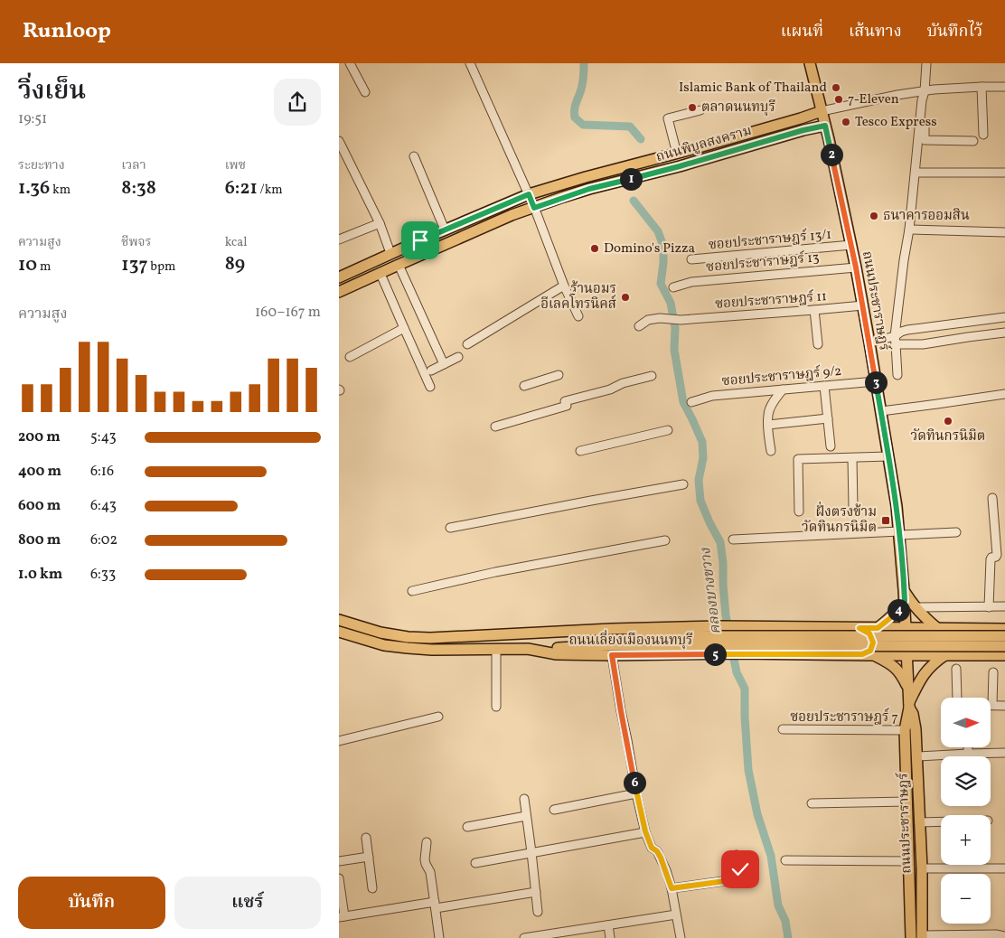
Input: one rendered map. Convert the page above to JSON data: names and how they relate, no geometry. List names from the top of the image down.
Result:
{
  "streets": {
    "main road": ["ถนนพิบูลสงคราม", "ถนนประชาราษฎร์", "ถนนเลี่ยงเมืองนนทบุรี"],
    "street": [
      "ซอยประชาราษฎร์ 13/1",
      "ซอยประชาราษฎร์ 13",
      "ซอยประชาราษฎร์ 11",
      "ซอยประชาราษฎร์ 9/2",
      "ซอยประชาราษฎร์ 7"
    ]
  },
  "crossings": [
    ["ถนนพิบูลสงคราม", "ถนนประชาราษฎร์"],
    ["ซอยประชาราษฎร์ 13/1", "ถนนประชาราษฎร์"],
    ["ซอยประชาราษฎร์ 13", "ถนนประชาราษฎร์"],
    ["ซอยประชาราษฎร์ 11", "ถนนประชาราษฎร์"],
    ["ถนนประชาราษฎร์", "ซอยประชาราษฎร์ 9/2"],
    ["ถนนประชาราษฎร์", "ถนนเลี่ยงเมืองนนทบุรี"],
    ["ถนนประชาราษฎร์", "ซอยประชาราษฎร์ 7"]
  ],
  "water": ["คลองบางขวาง"],
  "places": {
    "other": [
      "Islamic Bank of Thailand",
      "7-Eleven",
      "ตลาดนนทบุรี",
      "Tesco Express",
      "ธนาคารออมสิน",
      "Domino's Pizza",
      "ร้านอมร อีเลคโทรนิคส์",
      "วัดทินกรนิมิต"
    ],
    "transit": ["ฝั่งตรงข้าม วัดทินกรนิมิต"]
  },
  "north": "right",
  "page": {
    "header": "Runloop",
    "nav": ["แผนที่", "เส้นทาง", "บันทึกไว้"],
    "heading": ["วิ่งเย็น", "19:51"],
    "stats": [
      ["ระยะทาง", "1.36 km"],
      ["เวลา", "8:38"],
      ["เพซ", "6:21 /km"],
      ["ความสูง", "10 m"],
      ["ชีพจร", "137 bpm"],
      ["kcal", "89"]
    ],
    "pins": [
      "2",
      "1",
      "3",
      "4",
      "5",
      "6"
    ],
    "chart": ["ความสูง", "160–167 m"],
    "list": [
      {
        "name": "200 m",
        "note": "5:43"
      },
      {
        "name": "400 m",
        "note": "6:16"
      },
      {
        "name": "600 m",
        "note": "6:43"
      },
      {
        "name": "800 m",
        "note": "6:02"
      },
      {
        "name": "1.0 km",
        "note": "6:33"
      }
    ],
    "map_buttons": ["+", "−"],
    "buttons": ["บันทึก", "แชร์"]
  }
}
